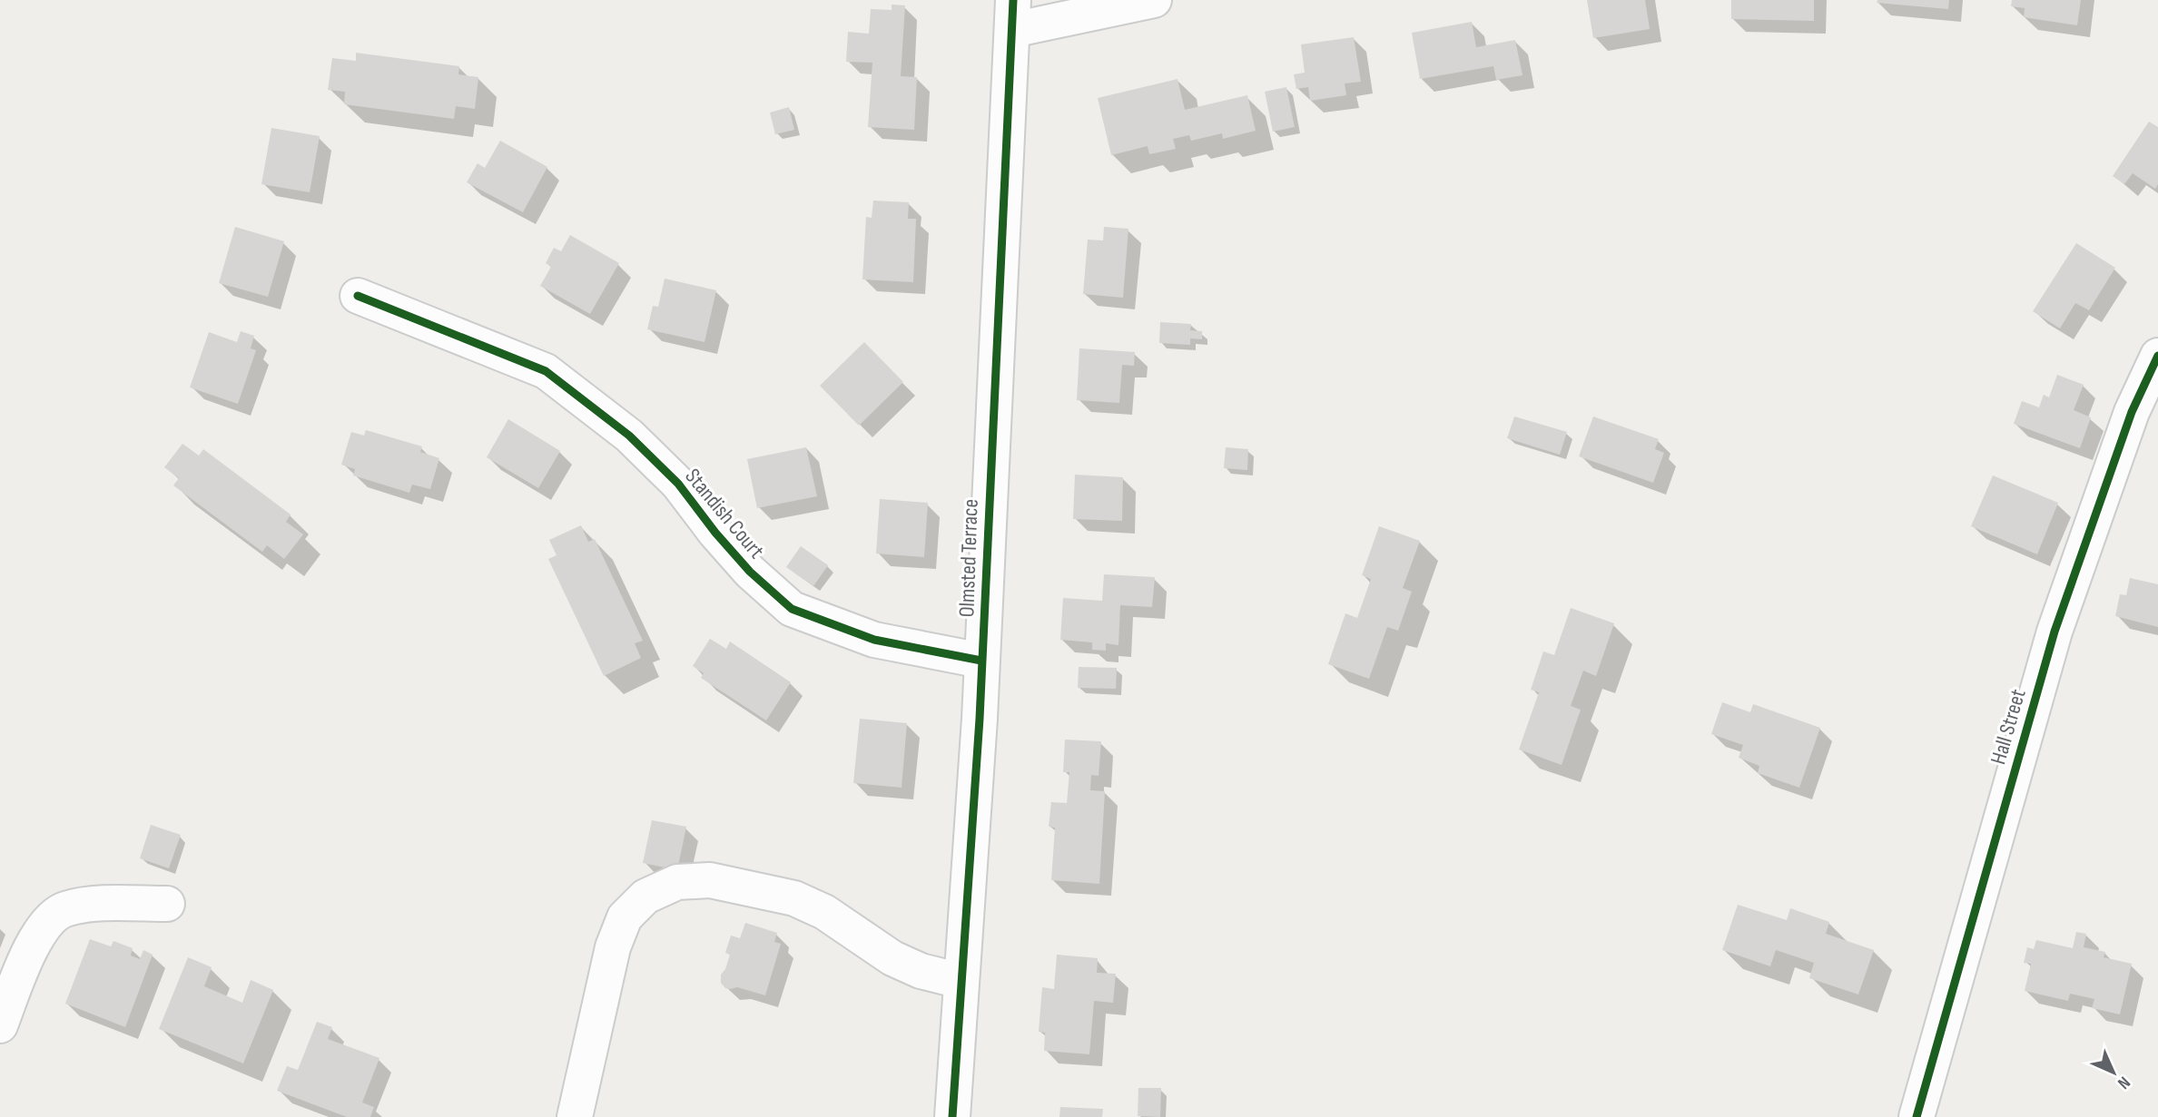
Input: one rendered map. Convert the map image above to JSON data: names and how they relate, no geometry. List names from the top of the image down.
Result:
{
  "streets": {
    "street": ["Standish Court", "Olmsted Terrace", "Hall Street"]
  },
  "crossings": [
    ["Standish Court", "Olmsted Terrace"]
  ],
  "north": "bottom right"
}
